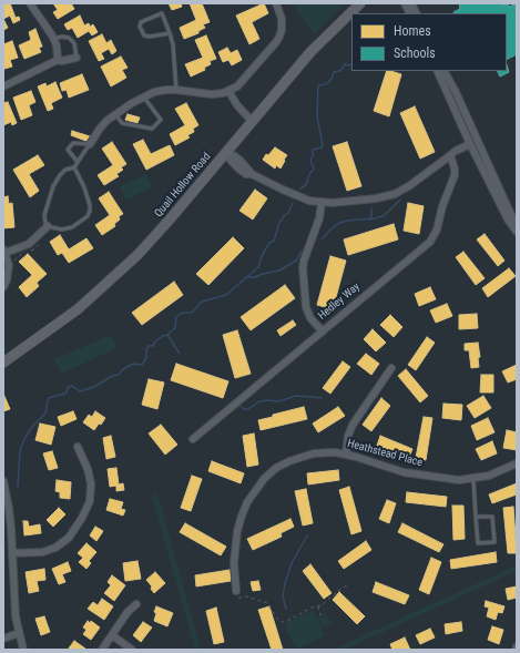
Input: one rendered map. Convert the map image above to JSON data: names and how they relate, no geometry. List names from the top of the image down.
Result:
{
  "streets": {
    "main road": ["Quail Hollow Road"],
    "street": ["Hedley Way", "Heathstead Place"]
  },
  "legend": ["Homes", "Schools"]
}
